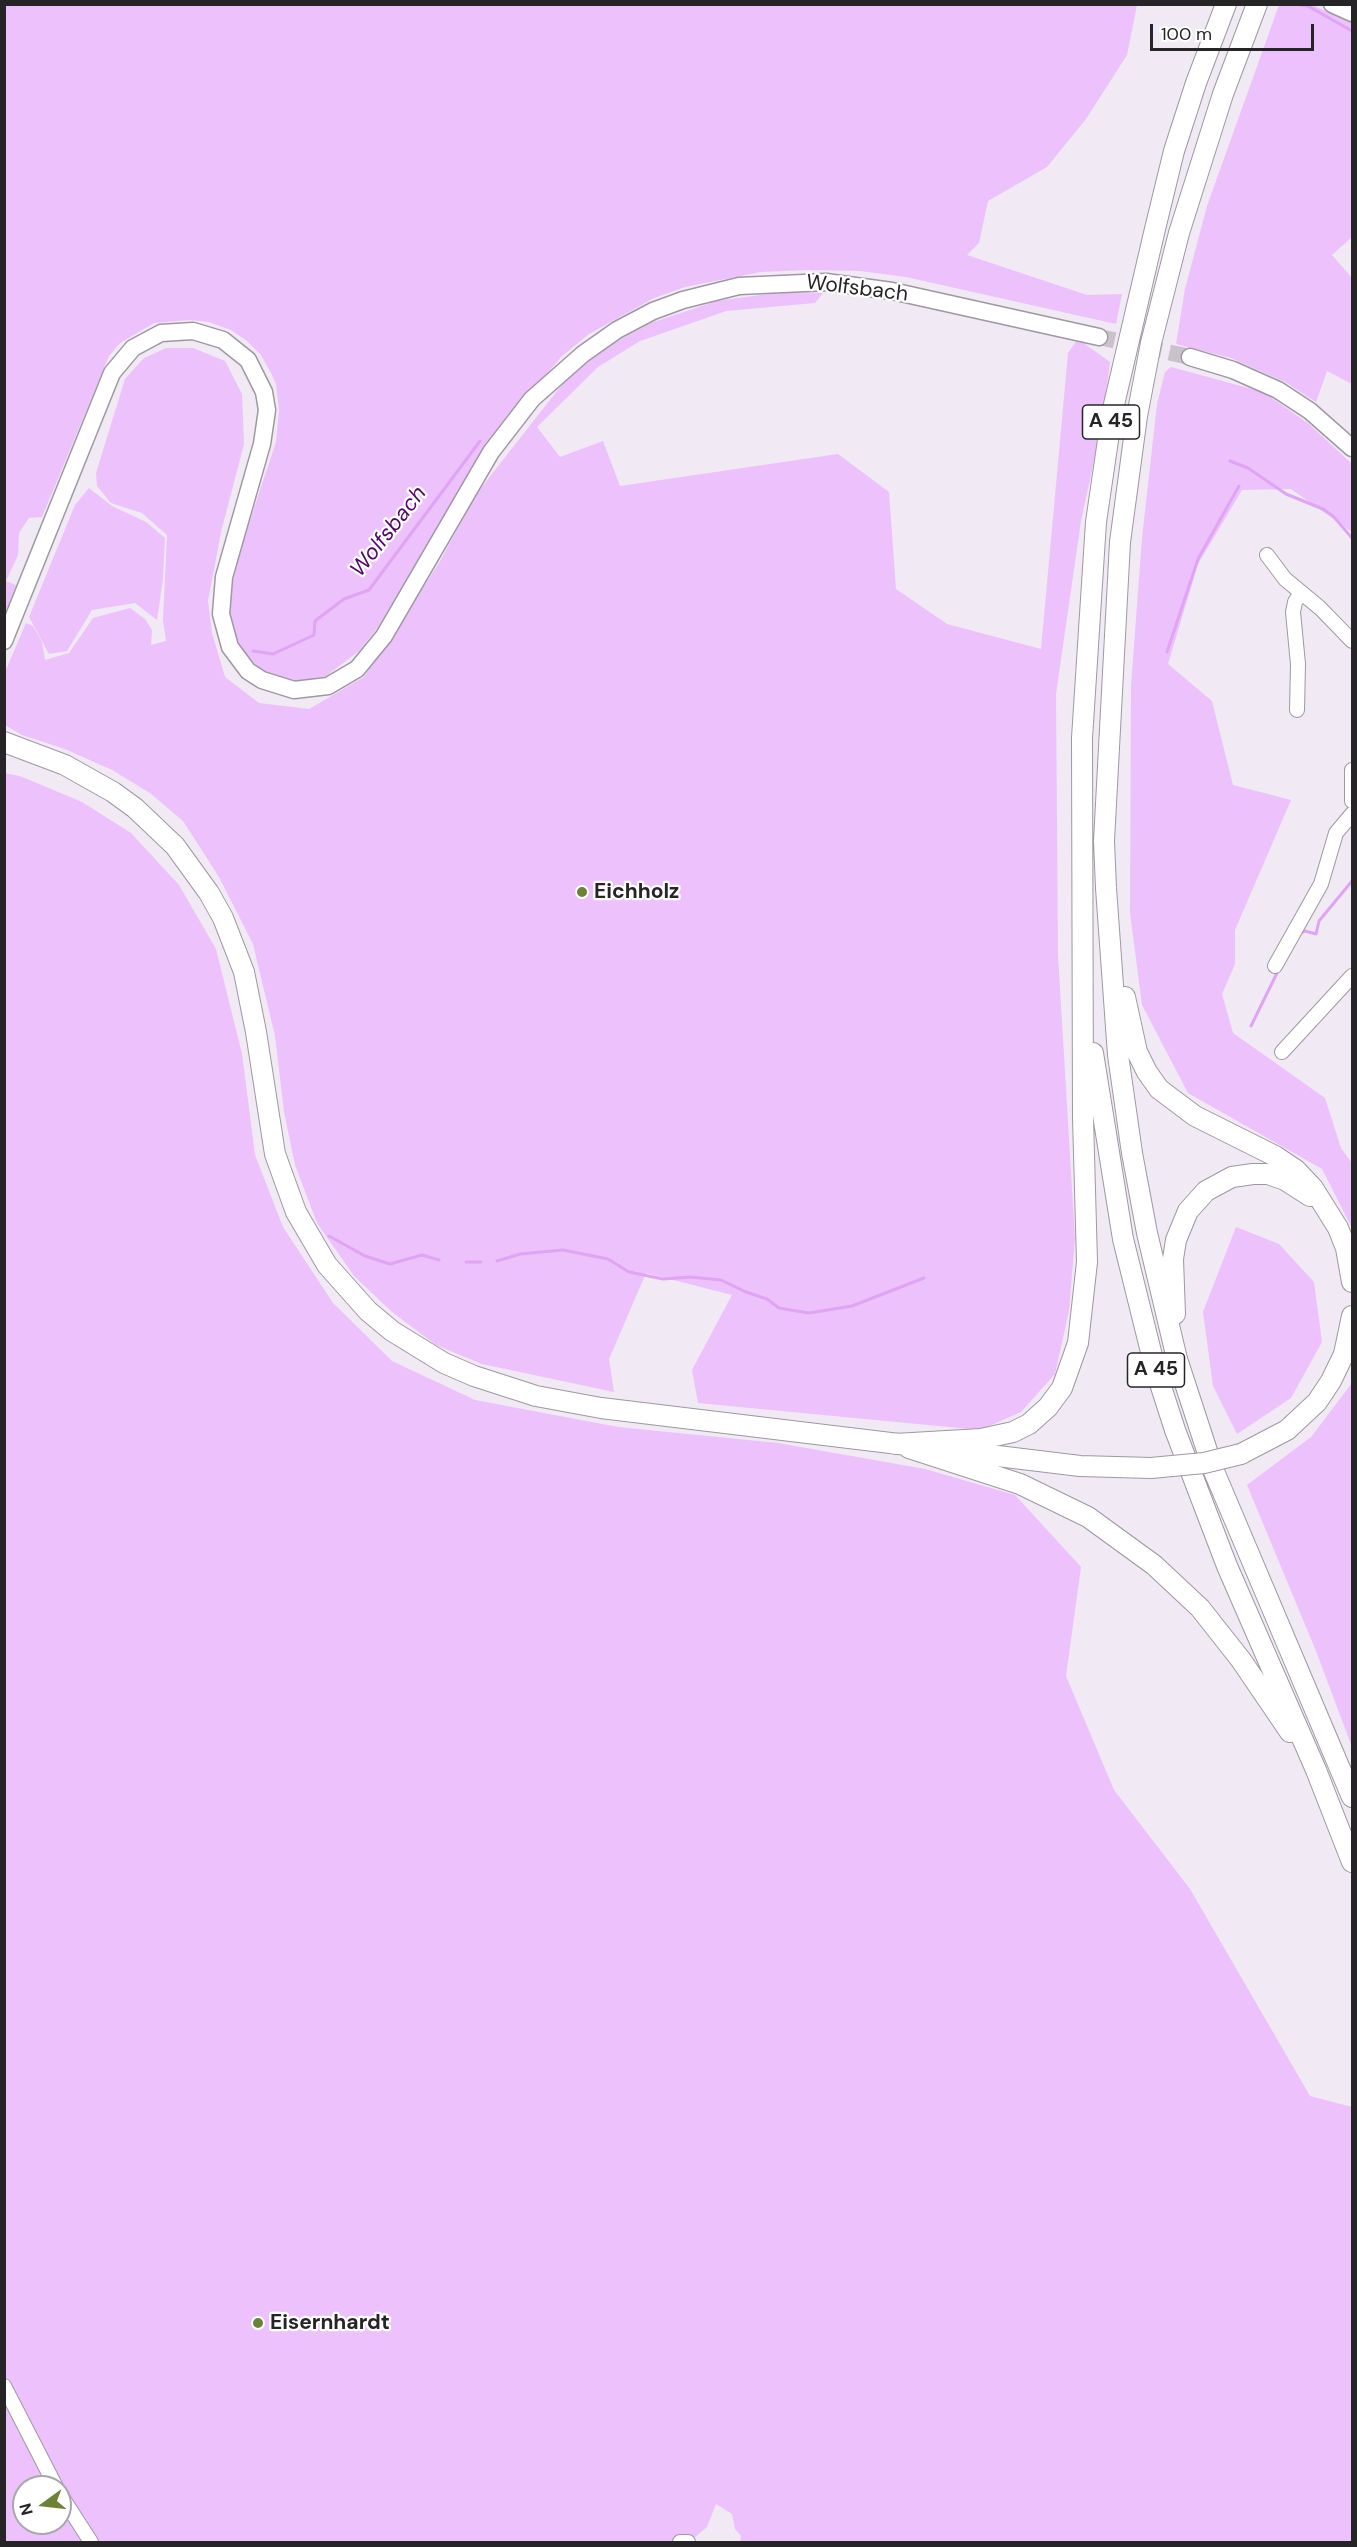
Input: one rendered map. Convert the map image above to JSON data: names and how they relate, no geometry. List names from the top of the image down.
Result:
{
  "streets": {
    "highway": ["A 45"],
    "main road": ["Wolfsbach"]
  },
  "water": ["Wolfsbach"],
  "places": ["Eichholz", "Eisernhardt"],
  "scale_bar": "100 m",
  "north": "left"
}
